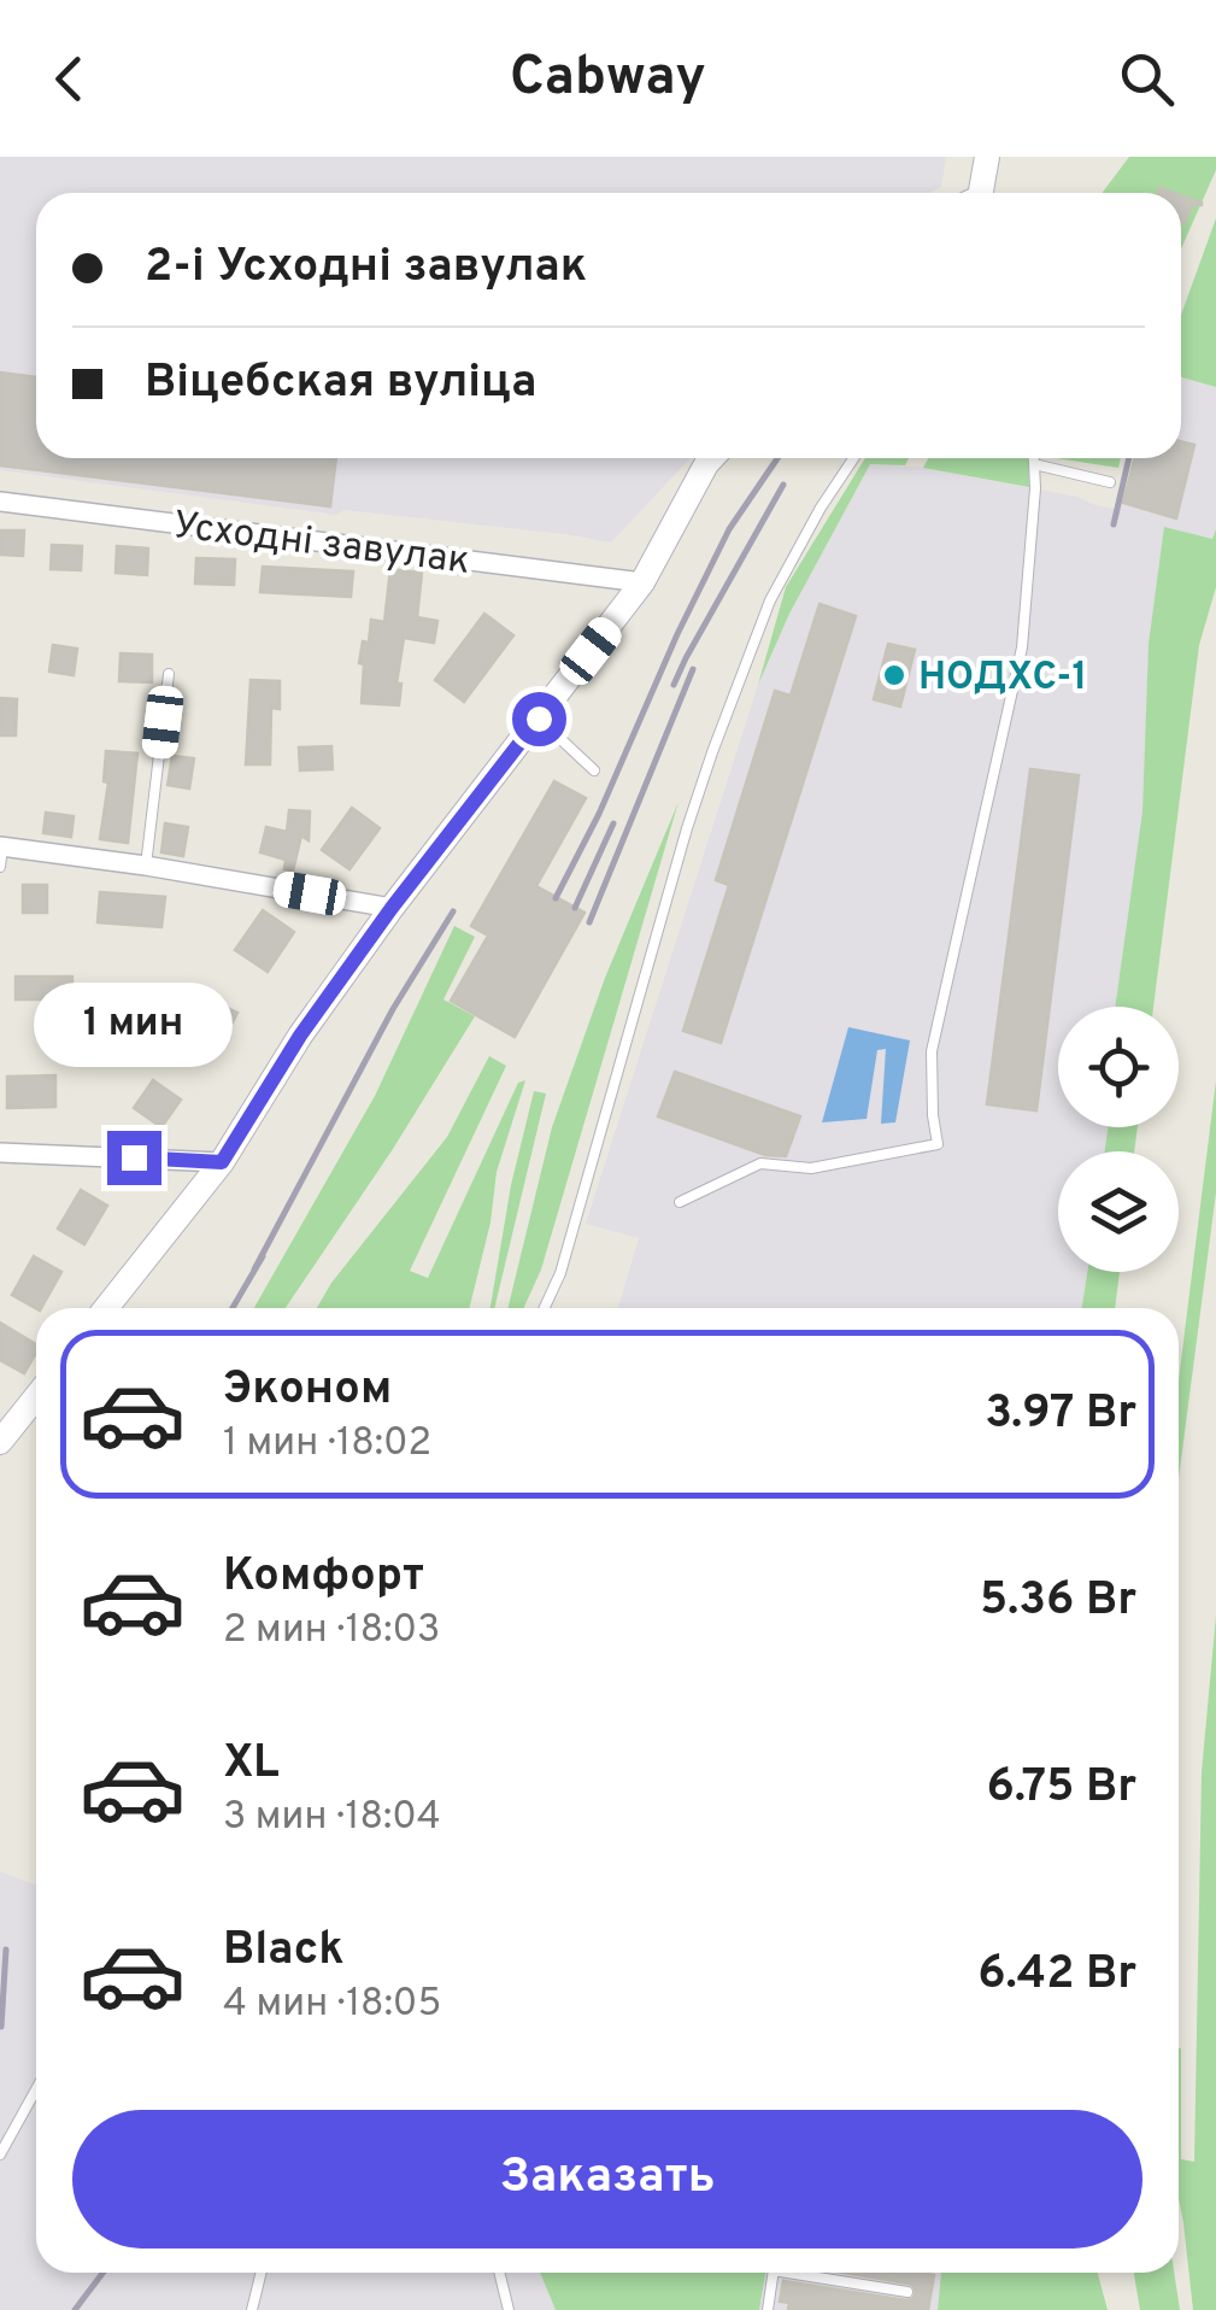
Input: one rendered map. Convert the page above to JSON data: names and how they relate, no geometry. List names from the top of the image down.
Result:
{
  "streets": {
    "street": ["Усходні завулак"]
  },
  "places": ["НОДХС-1"],
  "page": {
    "header": "Cabway",
    "banner": ["2-і Усходні завулак", "Віцебская вуліца"],
    "bubble": "1 мин",
    "list": [
      {
        "name": "Эконом",
        "note": "1 мин · 18:02",
        "value": "3.97 Br"
      },
      {
        "name": "Комфорт",
        "note": "2 мин · 18:03",
        "value": "5.36 Br"
      },
      {
        "name": "XL",
        "note": "3 мин · 18:04",
        "value": "6.75 Br"
      },
      {
        "name": "Black",
        "note": "4 мин · 18:05",
        "value": "6.42 Br"
      }
    ],
    "buttons": "Заказать"
  }
}
